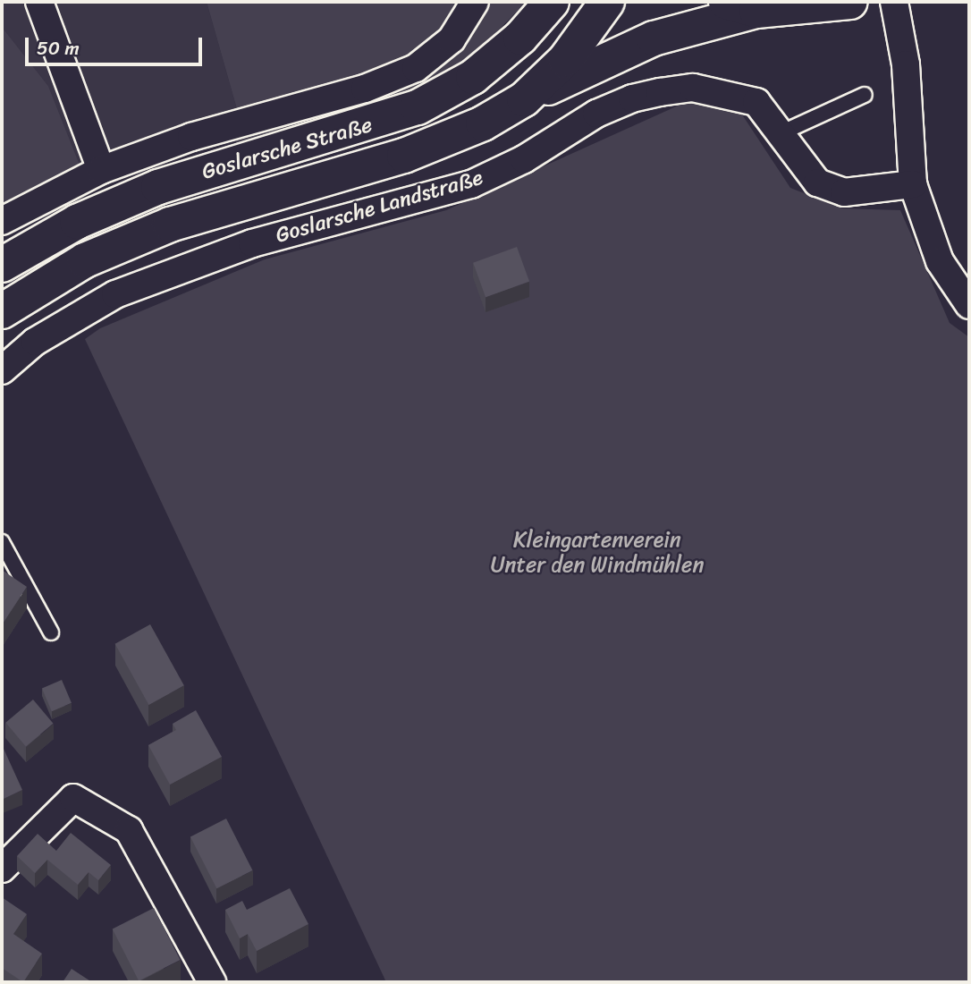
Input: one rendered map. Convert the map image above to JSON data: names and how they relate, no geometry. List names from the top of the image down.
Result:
{
  "streets": {
    "main road": ["Goslarsche Straße", "Goslarsche Landstraße"]
  },
  "parks": ["Kleingartenverein Unter den Windmühlen"],
  "scale_bar": "50 m"
}
